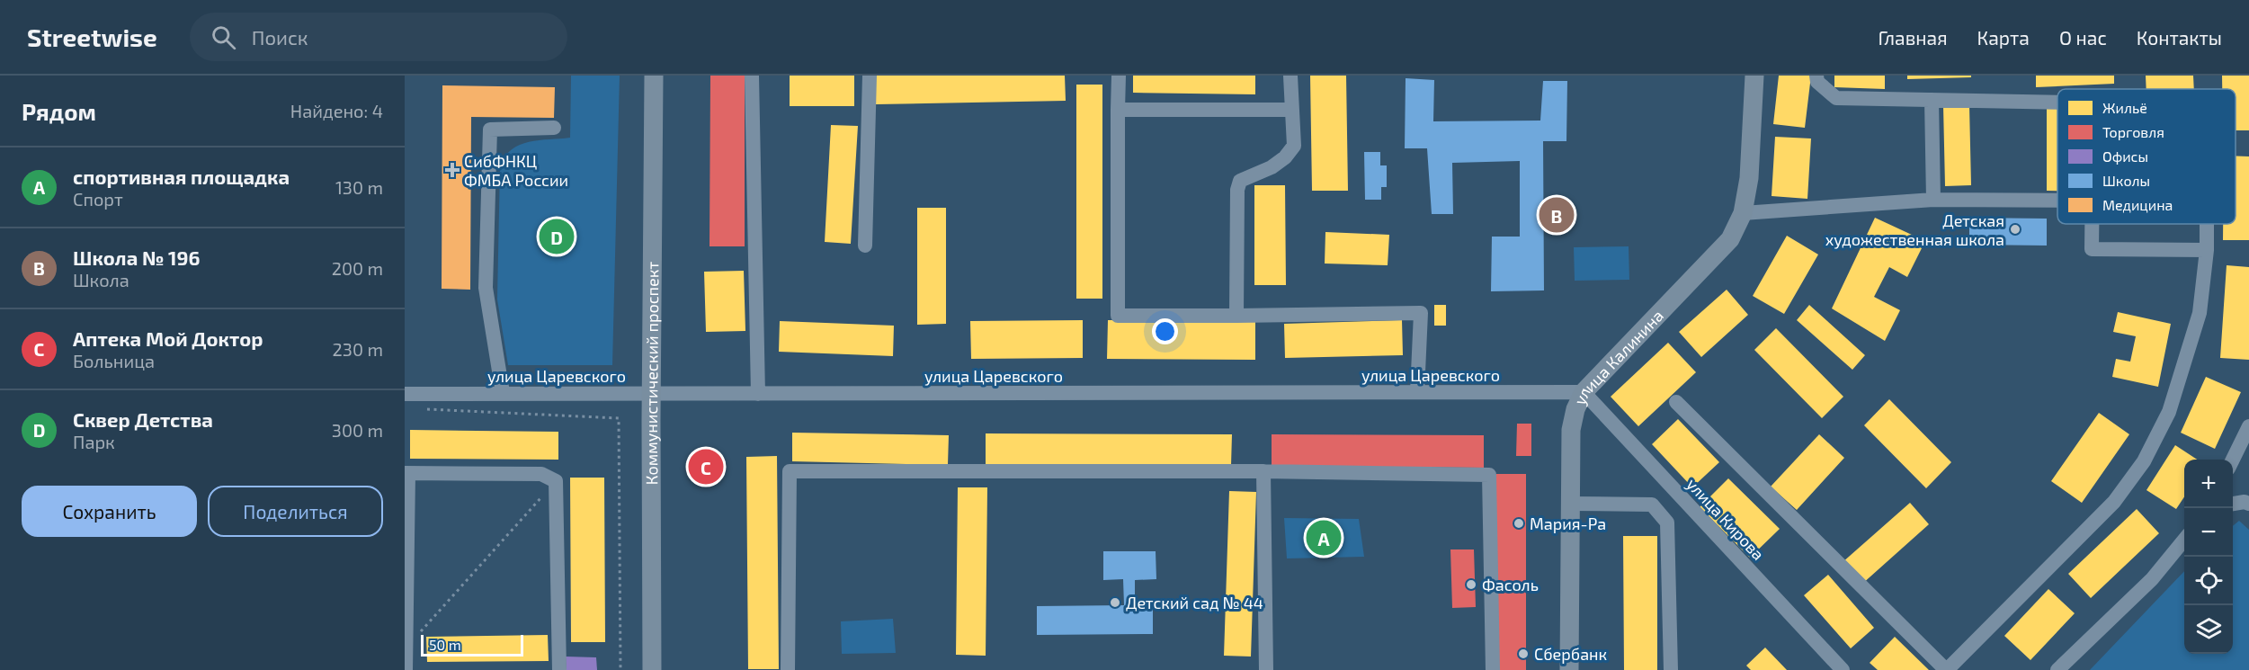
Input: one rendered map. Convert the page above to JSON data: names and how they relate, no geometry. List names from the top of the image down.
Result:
{
  "streets": {
    "main road": ["улица Калинина", "Коммунистический проспект"],
    "street": ["улица Царевского", "улица Кирова"]
  },
  "crossings": [
    ["улица Калинина", "улица Царевского"],
    ["улица Калинина", "улица Кирова"],
    ["Коммунистический проспект", "улица Царевского"],
    ["улица Царевского", "улица Кирова"]
  ],
  "places": {
    "health": ["СибФНКЦ ФМБА России"],
    "other": [
      "Детская художественная школа",
      "Мария-Ра",
      "Фасоль",
      "Детский сад № 44",
      "Сбербанк"
    ]
  },
  "legend": [
    "Жильё",
    "Торговля",
    "Офисы",
    "Школы",
    "Медицина"
  ],
  "scale_bar": "50 m",
  "page": {
    "header": "Streetwise",
    "search": "Поиск",
    "nav": [
      "Главная",
      "Карта",
      "О нас",
      "Контакты"
    ],
    "heading": ["Рядом", "Найдено: 4"],
    "list": [
      {
        "mark": "A",
        "name": "спортивная площадка",
        "note": "Спорт",
        "value": "130 m"
      },
      {
        "mark": "B",
        "name": "Школа № 196",
        "note": "Школа",
        "value": "200 m"
      },
      {
        "mark": "C",
        "name": "Аптека Мой Доктор",
        "note": "Больница",
        "value": "230 m"
      },
      {
        "mark": "D",
        "name": "Сквер Детства",
        "note": "Парк",
        "value": "300 m"
      }
    ],
    "pins": [
      "B",
      "D",
      "C",
      "A"
    ],
    "map_buttons": ["+", "−"],
    "buttons": ["Сохранить", "Поделиться"],
    "scale": "50 m"
  }
}
